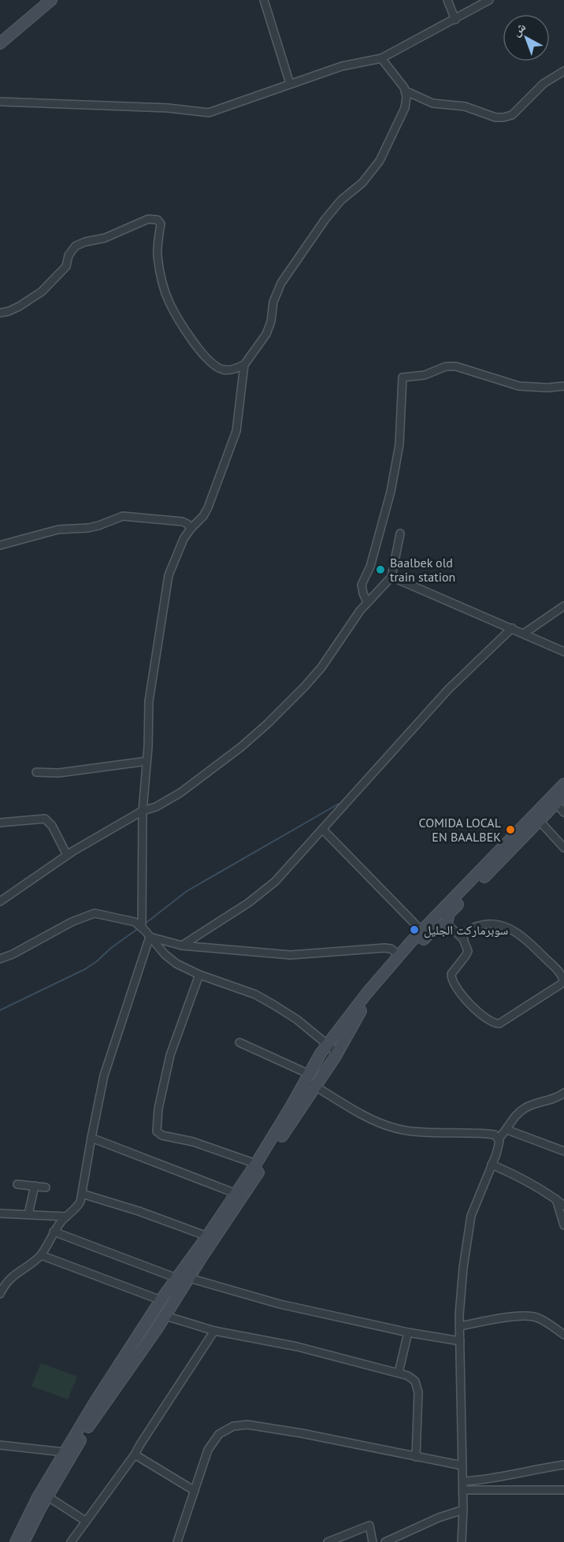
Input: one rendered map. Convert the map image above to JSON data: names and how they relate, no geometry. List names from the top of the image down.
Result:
{
  "places": ["Baalbek old train station", "COMIDA LOCAL EN BAALBEK", "سوبرماركت الجليل"],
  "north": "top left"
}
